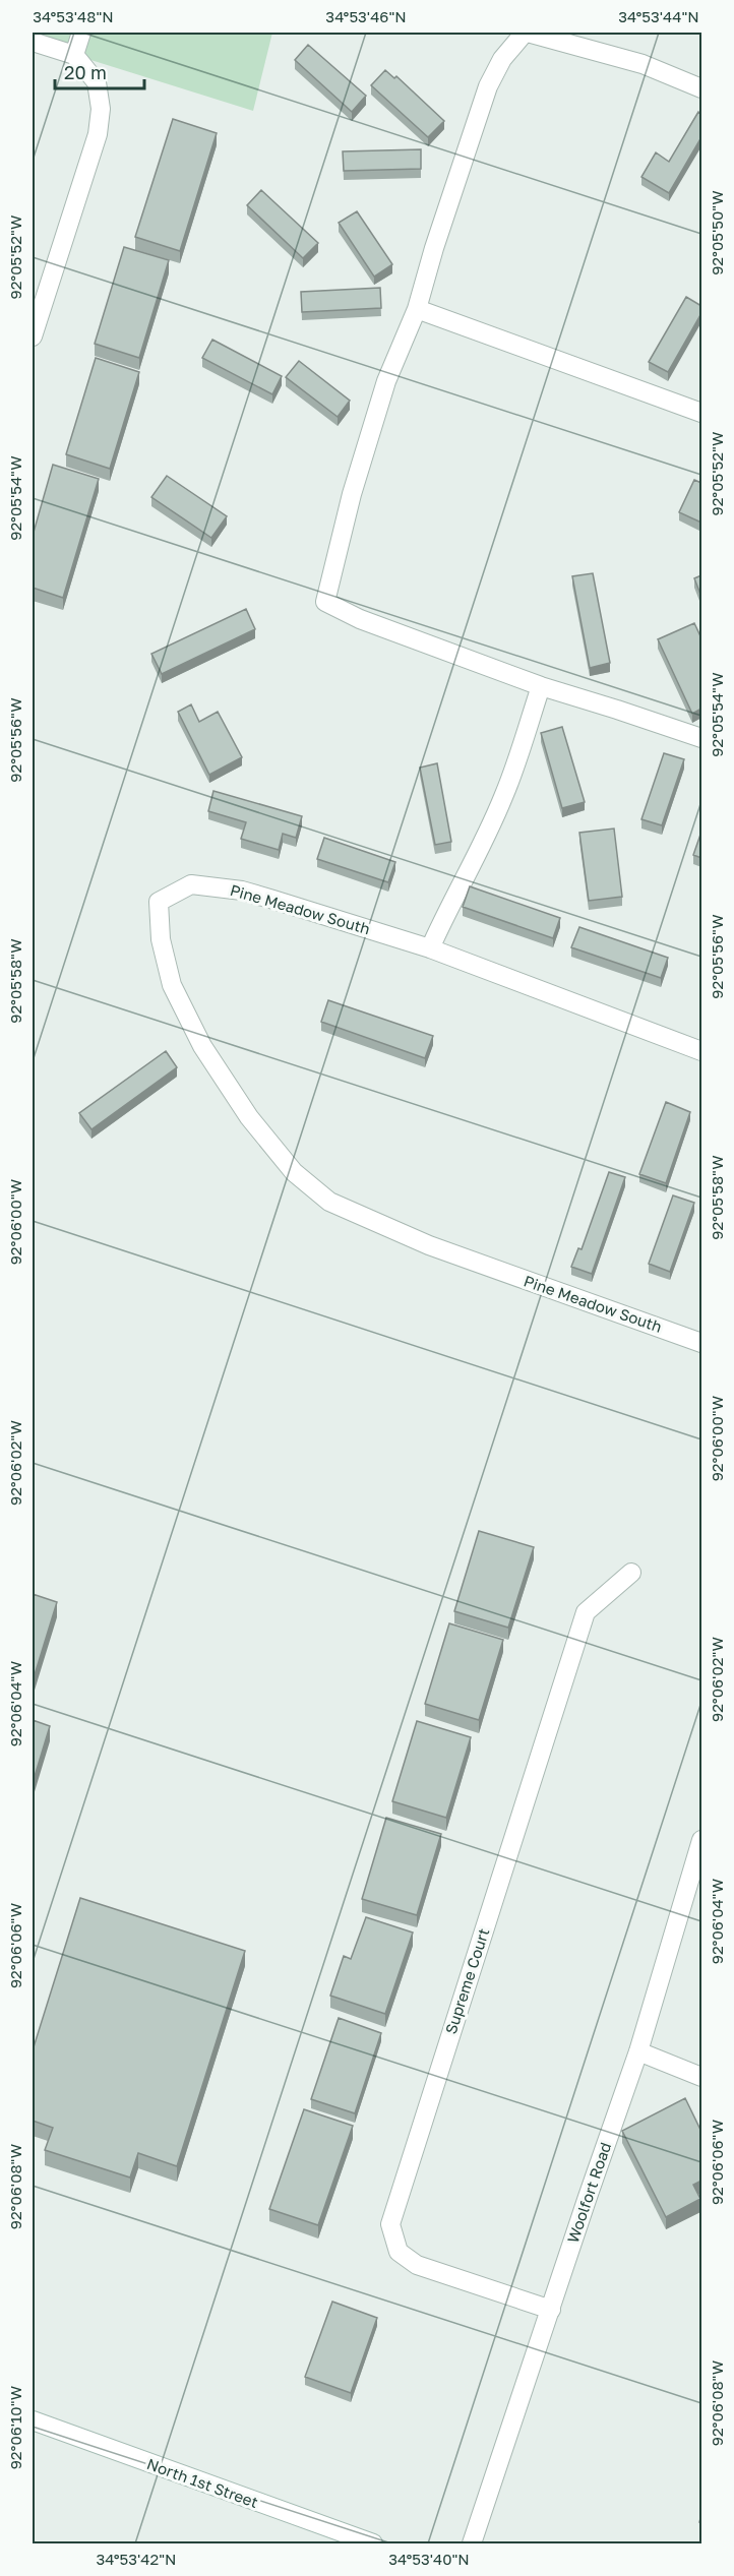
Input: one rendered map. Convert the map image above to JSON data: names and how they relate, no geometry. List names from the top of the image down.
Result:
{
  "streets": {
    "street": [
      "Pine Meadow South",
      "Supreme Court",
      "Woolfort Road",
      "North 1st Street"
    ]
  },
  "crossings": [
    ["Supreme Court", "Woolfort Road"]
  ],
  "scale_bar": "20 m",
  "coordinates": [
    "34°53'48\"N",
    "34°53'46\"N",
    "34°53'44\"N",
    "92°05'50\"W",
    "92°05'52\"W",
    "92°05'54\"W",
    "92°05'56\"W",
    "92°05'58\"W",
    "92°06'00\"W",
    "92°06'02\"W",
    "92°06'04\"W",
    "92°06'06\"W",
    "92°06'08\"W",
    "92°06'10\"W",
    "34°53'42\"N",
    "34°53'40\"N"
  ]
}
